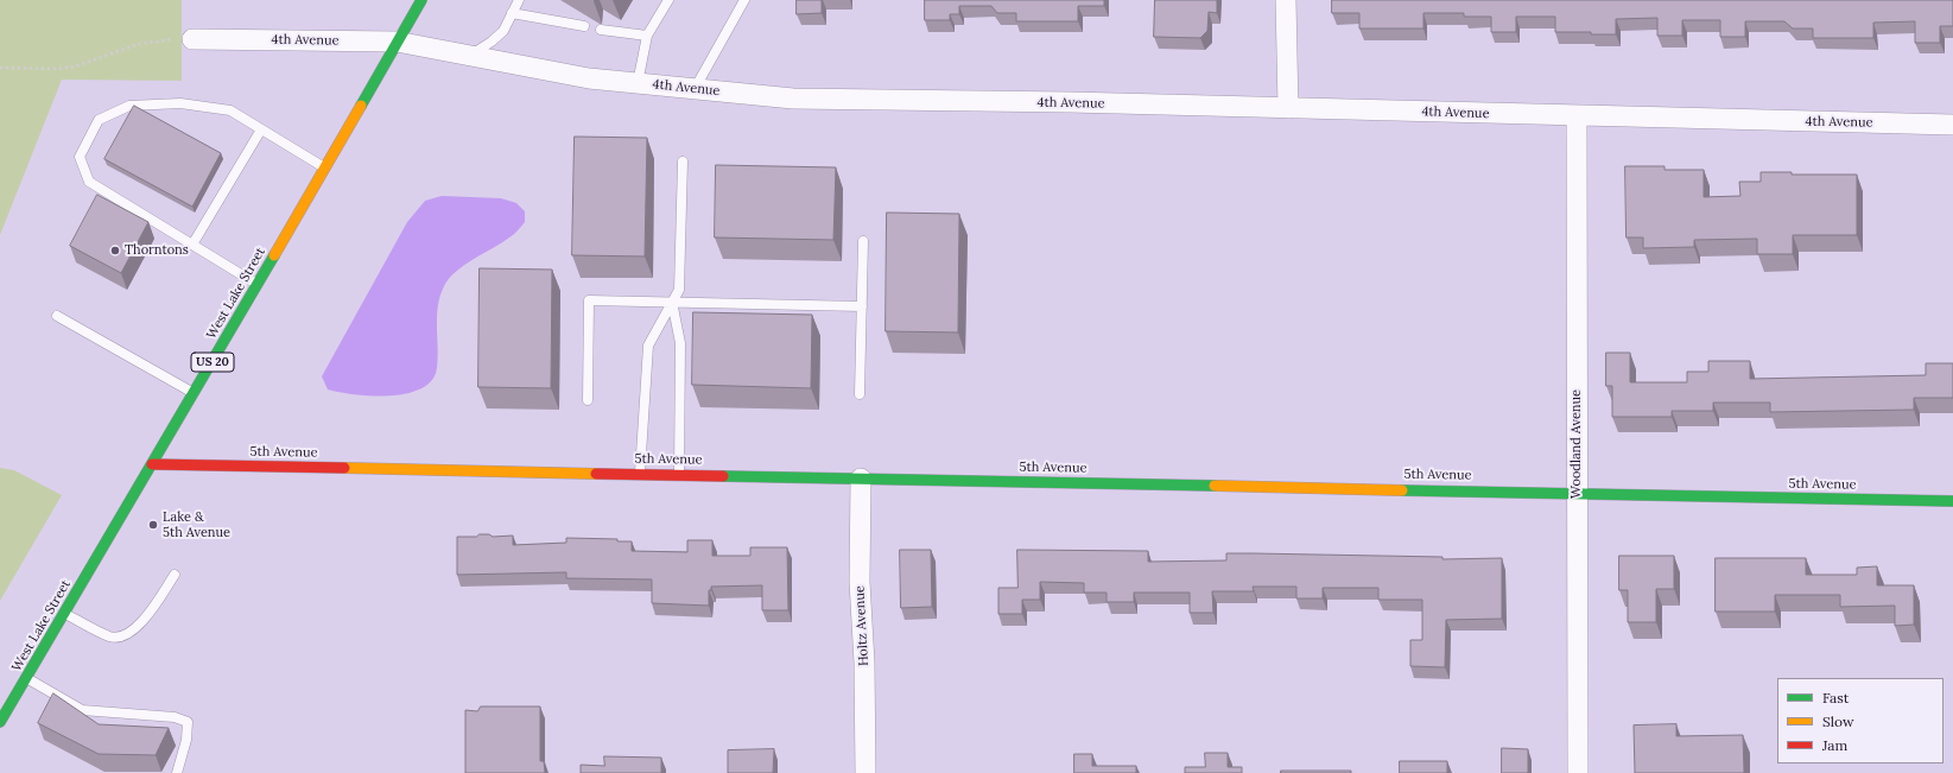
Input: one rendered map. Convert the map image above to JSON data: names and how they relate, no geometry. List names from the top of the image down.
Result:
{
  "streets": {
    "street": [
      "4th Avenue",
      "West Lake Street",
      "US 20",
      "Woodland Avenue",
      "5th Avenue",
      "Holtz Avenue"
    ]
  },
  "crossings": [
    ["4th Avenue", "West Lake Street"],
    ["4th Avenue", "Woodland Avenue"],
    ["West Lake Street", "5th Avenue"],
    ["Woodland Avenue", "5th Avenue"],
    ["5th Avenue", "Holtz Avenue"]
  ],
  "places": ["Thorntons", "Lake & 5th Avenue"],
  "legend": ["Fast", "Slow", "Jam"]
}
